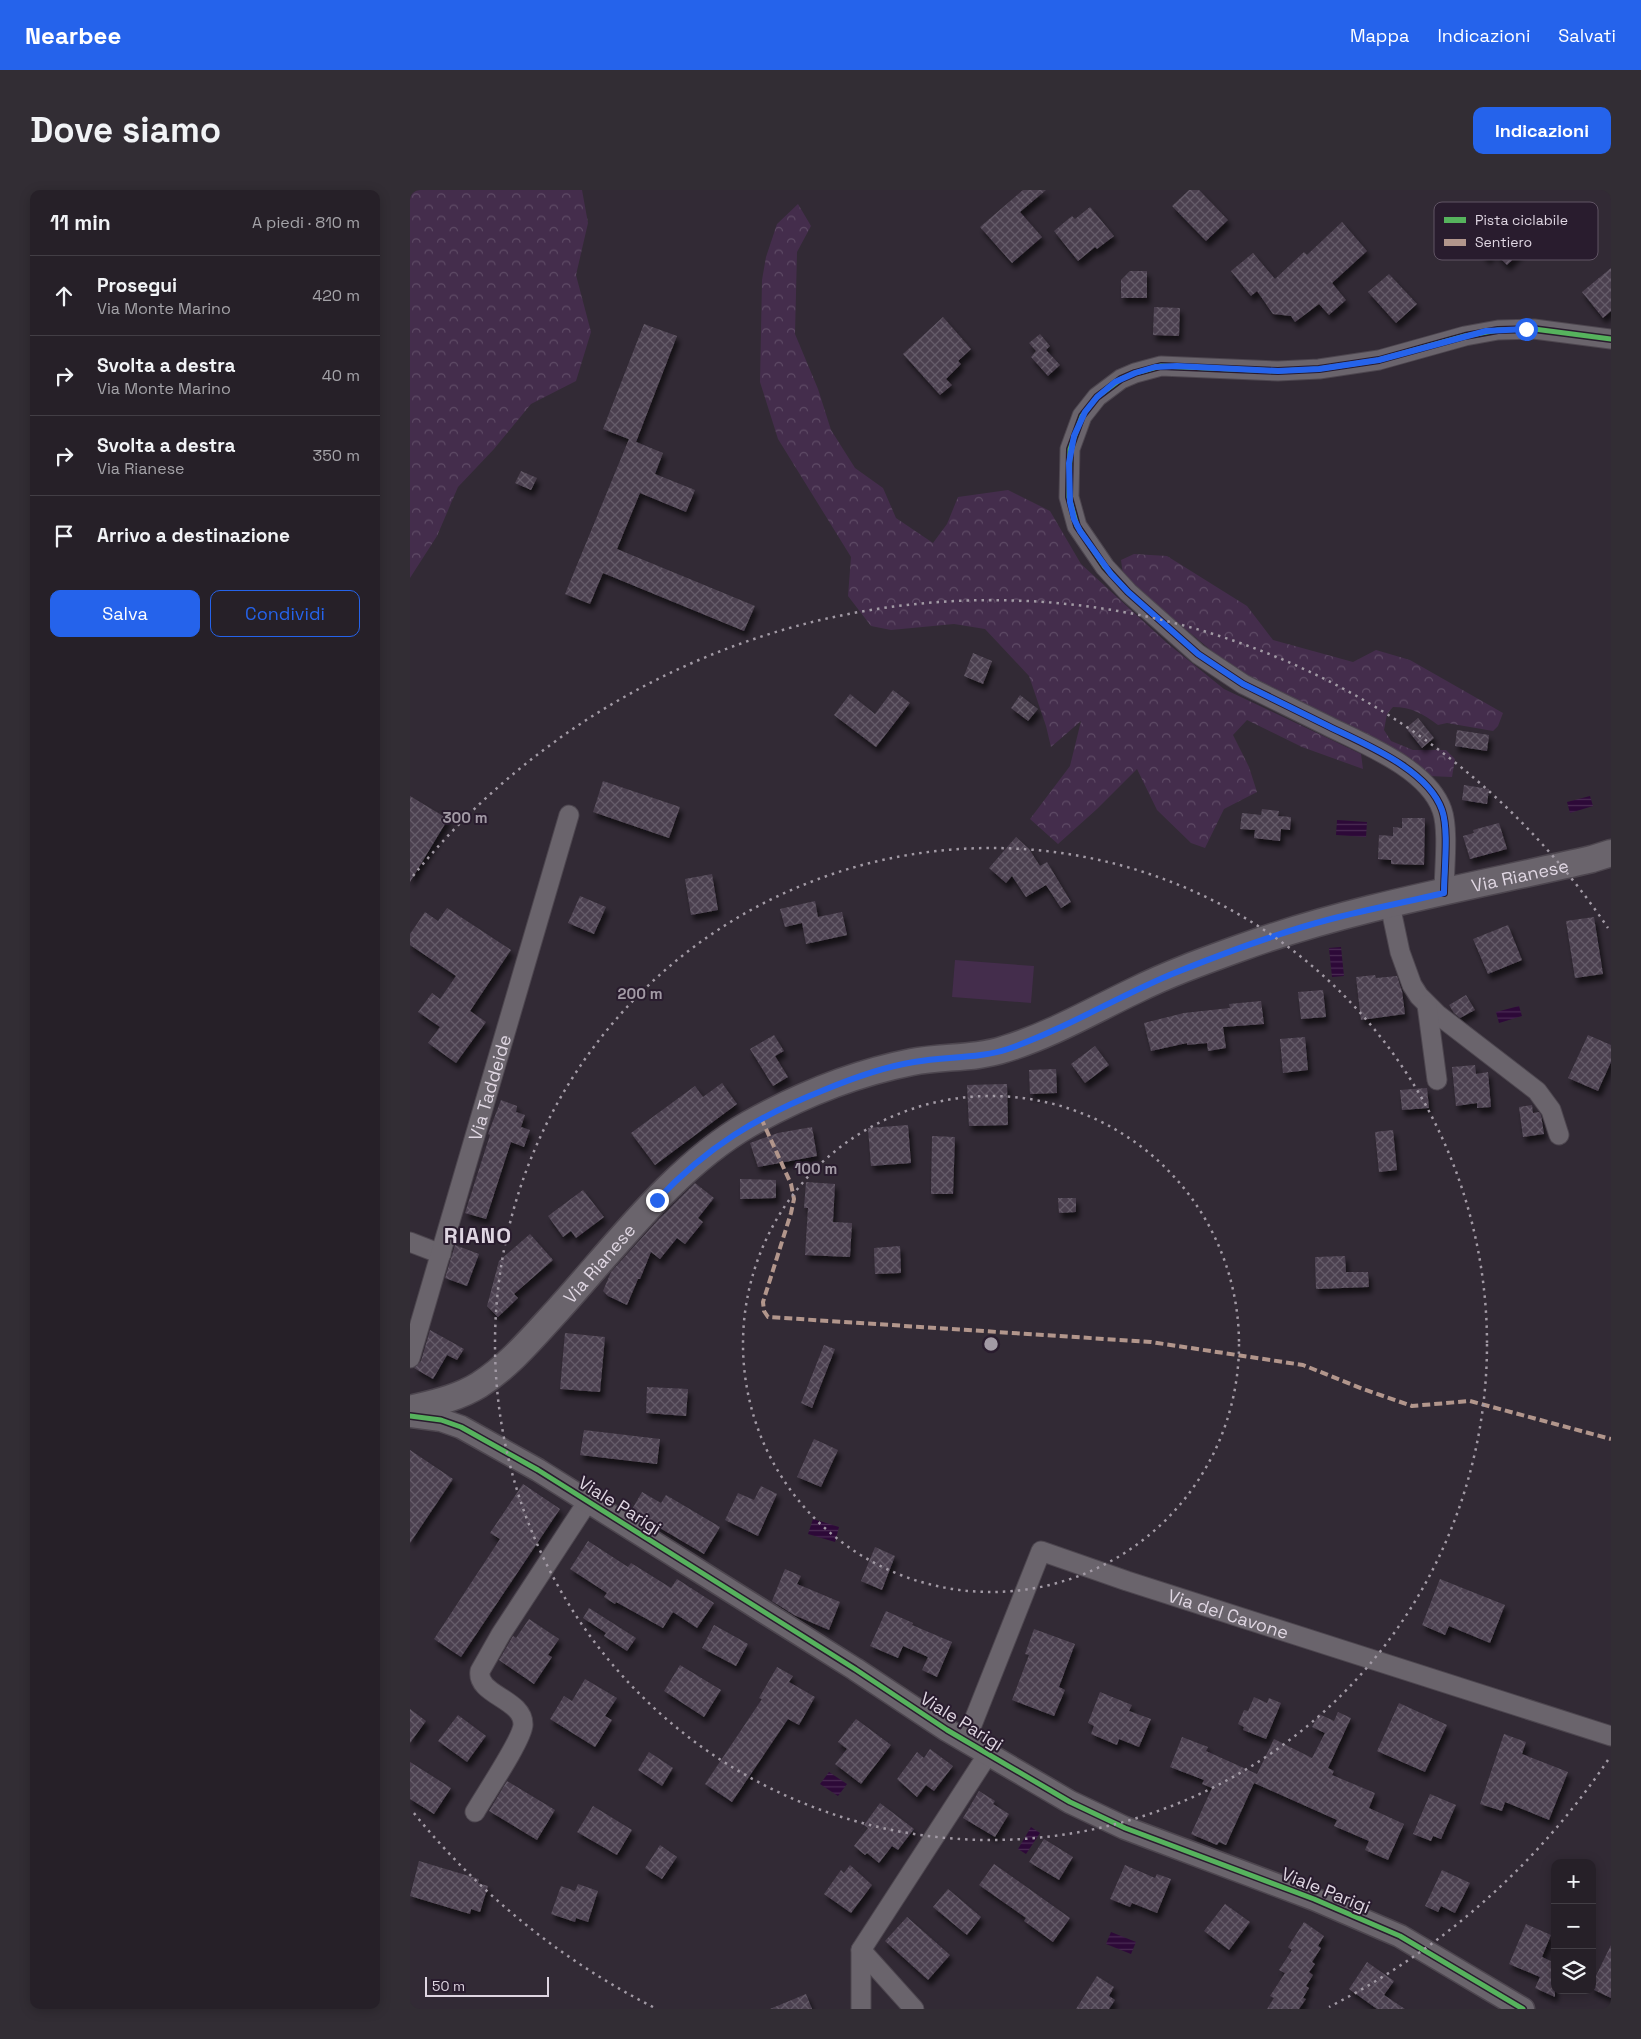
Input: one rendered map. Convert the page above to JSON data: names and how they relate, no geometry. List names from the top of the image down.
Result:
{
  "streets": {
    "main road": ["Via Rianese"],
    "street": ["Via Taddeide", "Viale Parigi", "Via del Cavone"]
  },
  "crossings": [
    ["Viale Parigi", "Via del Cavone"]
  ],
  "districts": ["RIANO"],
  "legend": ["Pista ciclabile", "Sentiero"],
  "scale_bar": "50 m",
  "page": {
    "header": "Nearbee",
    "nav": ["Mappa", "Indicazioni", "Salvati"],
    "buttons": [
      "Indicazioni",
      ["Salva", "Condividi"]
    ],
    "title": "Dove siamo",
    "heading": ["11 min", "A piedi · 810 m"],
    "list": [
      ["Prosegui", "Via Monte Marino", "420 m"],
      ["Svolta a destra", "Via Monte Marino", "40 m"],
      ["Svolta a destra", "Via Rianese", "350 m"],
      "Arrivo a destinazione"
    ],
    "map_buttons": ["+", "−"],
    "scale": "50 m"
  },
  "rings": ["300 m", "200 m", "100 m"]
}
